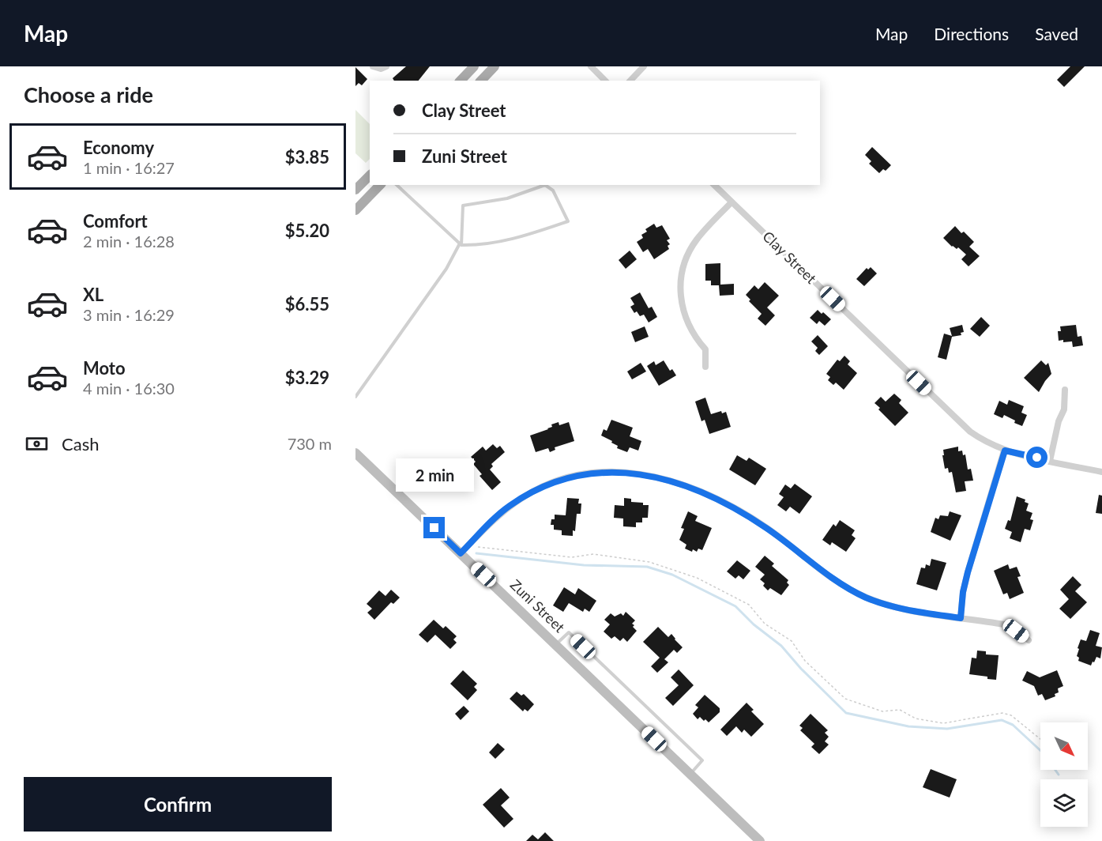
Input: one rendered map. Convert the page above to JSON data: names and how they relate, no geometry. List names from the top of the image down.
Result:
{
  "streets": {
    "street": ["Clay Street", "Zuni Street"]
  },
  "north": "bottom right",
  "page": {
    "header": "Map",
    "nav": ["Map", "Directions", "Saved"],
    "heading": "Choose a ride",
    "banner": ["Clay Street", "Zuni Street"],
    "list": [
      {
        "name": "Economy",
        "note": "1 min · 16:27",
        "value": "$3.85"
      },
      {
        "name": "Comfort",
        "note": "2 min · 16:28",
        "value": "$5.20"
      },
      {
        "name": "XL",
        "note": "3 min · 16:29",
        "value": "$6.55"
      },
      {
        "name": "Moto",
        "note": "4 min · 16:30",
        "value": "$3.29"
      }
    ],
    "pay": ["Cash", "730 m"],
    "bubble": "2 min",
    "buttons": "Confirm"
  }
}
